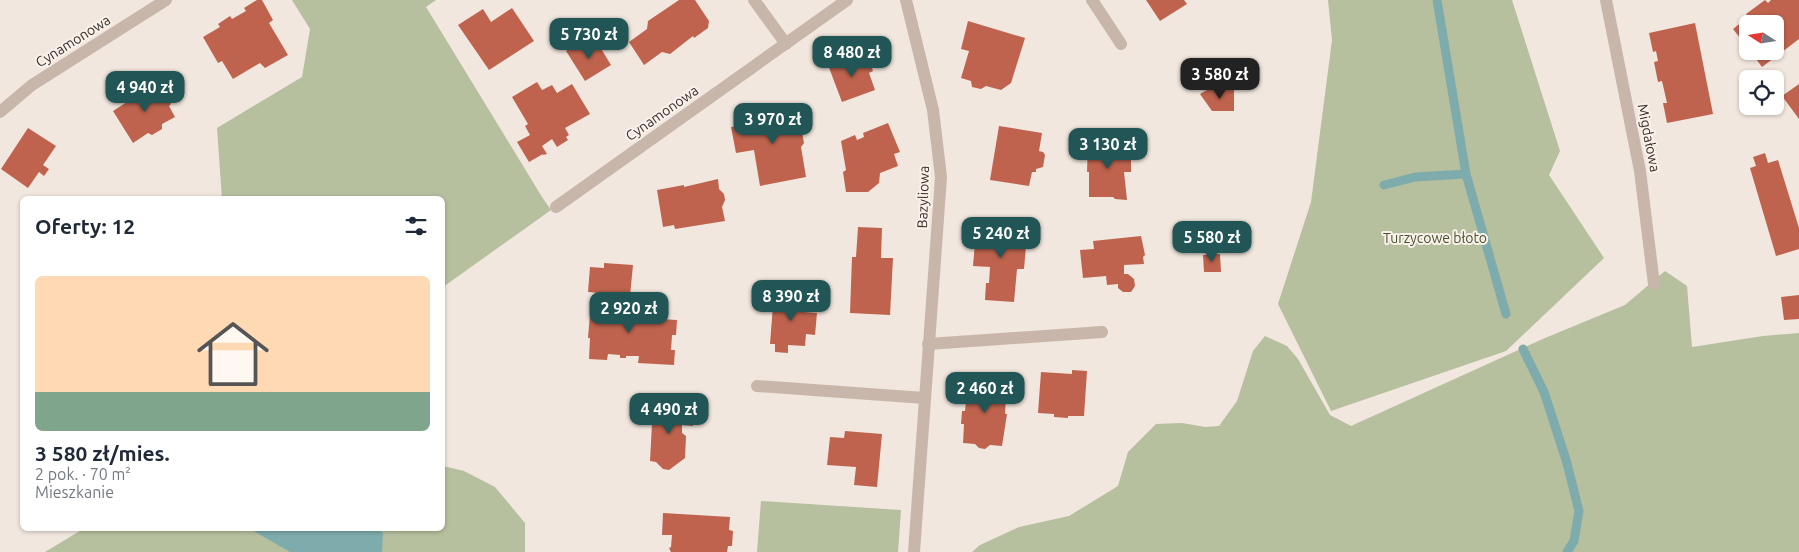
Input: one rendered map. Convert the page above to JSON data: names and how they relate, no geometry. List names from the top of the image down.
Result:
{
  "streets": {
    "street": ["Cynamonowa", "Migdałowa", "Bazyliowa"]
  },
  "parks": ["Turzycowe błoto"],
  "north": "left",
  "page": {
    "price": [
      "5 730 zł",
      "8 480 zł",
      "3 580 zł",
      "4 940 zł",
      "3 970 zł",
      "3 130 zł",
      "5 240 zł",
      "5 580 zł",
      "8 390 zł",
      "2 920 zł",
      "2 460 zł",
      "4 490 zł"
    ],
    "heading": "Oferty: 12",
    "list": [
      {
        "name": "3 580 zł/mies.",
        "note": "2 pok. · 70 m² · Mieszkanie"
      }
    ]
  }
}
